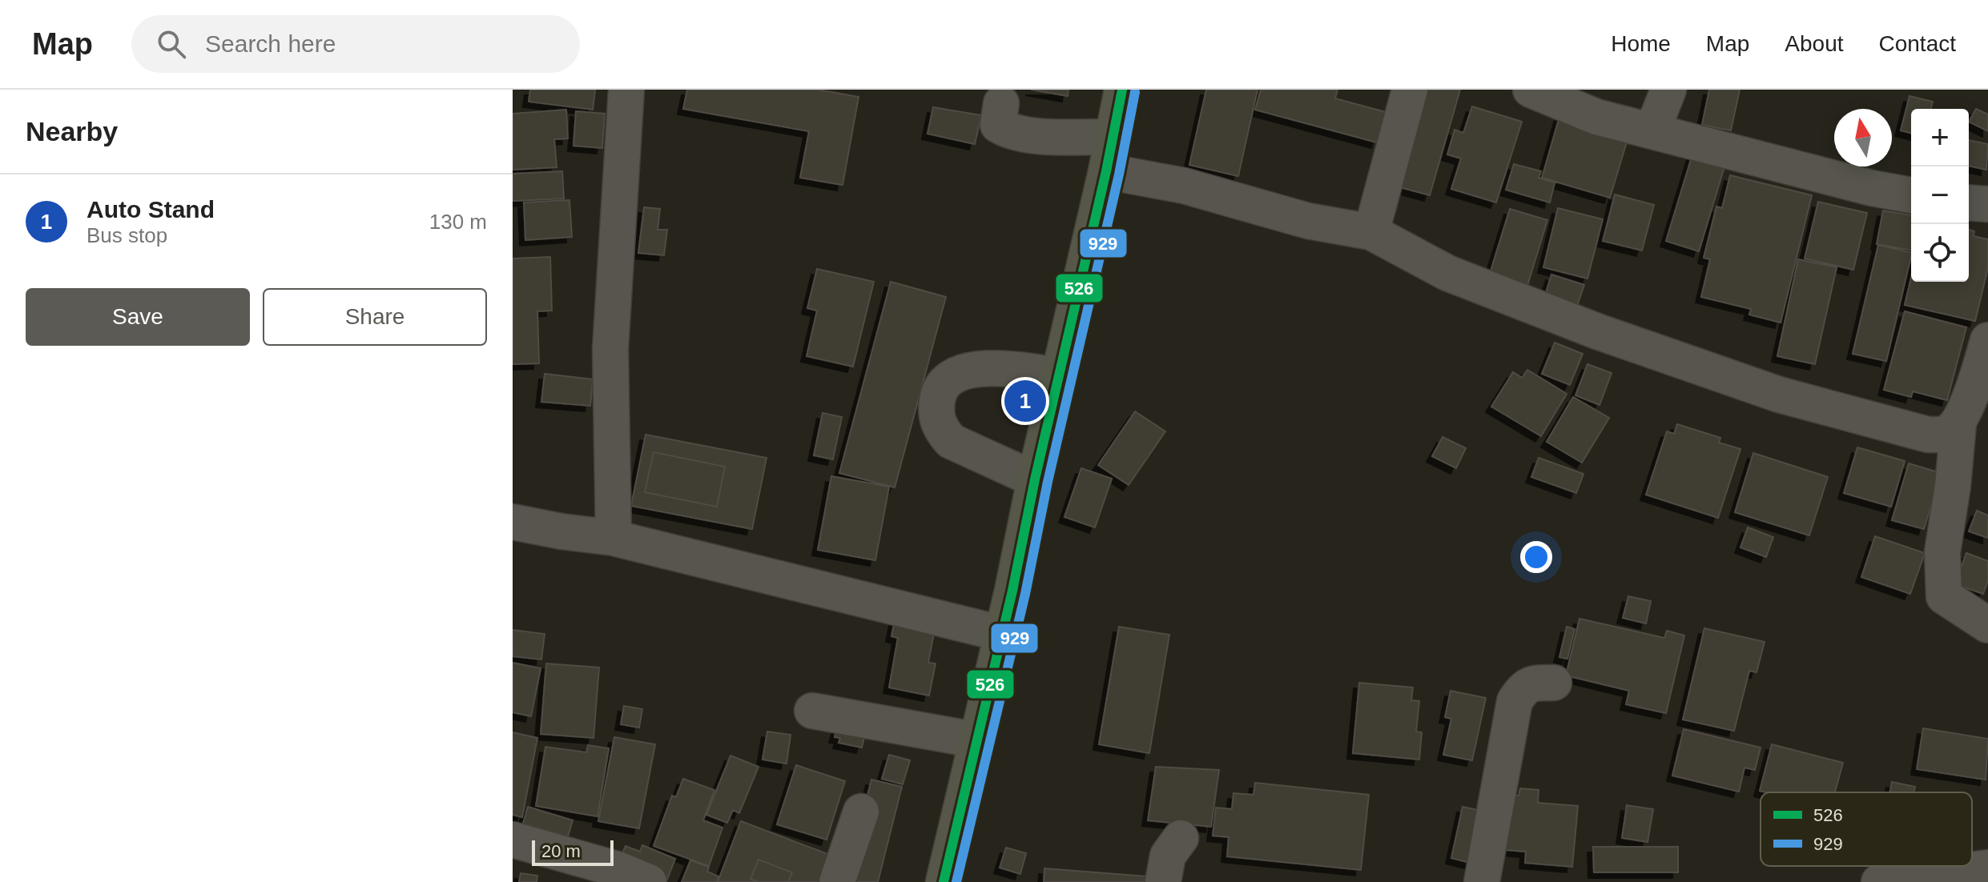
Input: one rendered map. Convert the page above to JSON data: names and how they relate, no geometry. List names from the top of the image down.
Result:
{
  "lines": ["transit line 526", "transit line 929"],
  "legend": ["526", "929"],
  "scale_bar": "20 m",
  "north": "top",
  "page": {
    "header": "Map",
    "search": "Search here",
    "nav": [
      "Home",
      "Map",
      "About",
      "Contact"
    ],
    "heading": "Nearby",
    "map_buttons": ["+", "−"],
    "list": [
      {
        "mark": "1",
        "name": "Auto Stand",
        "note": "Bus stop",
        "value": "130 m"
      }
    ],
    "buttons": ["Save", "Share"],
    "pins": "1",
    "scale": "20 m"
  }
}
